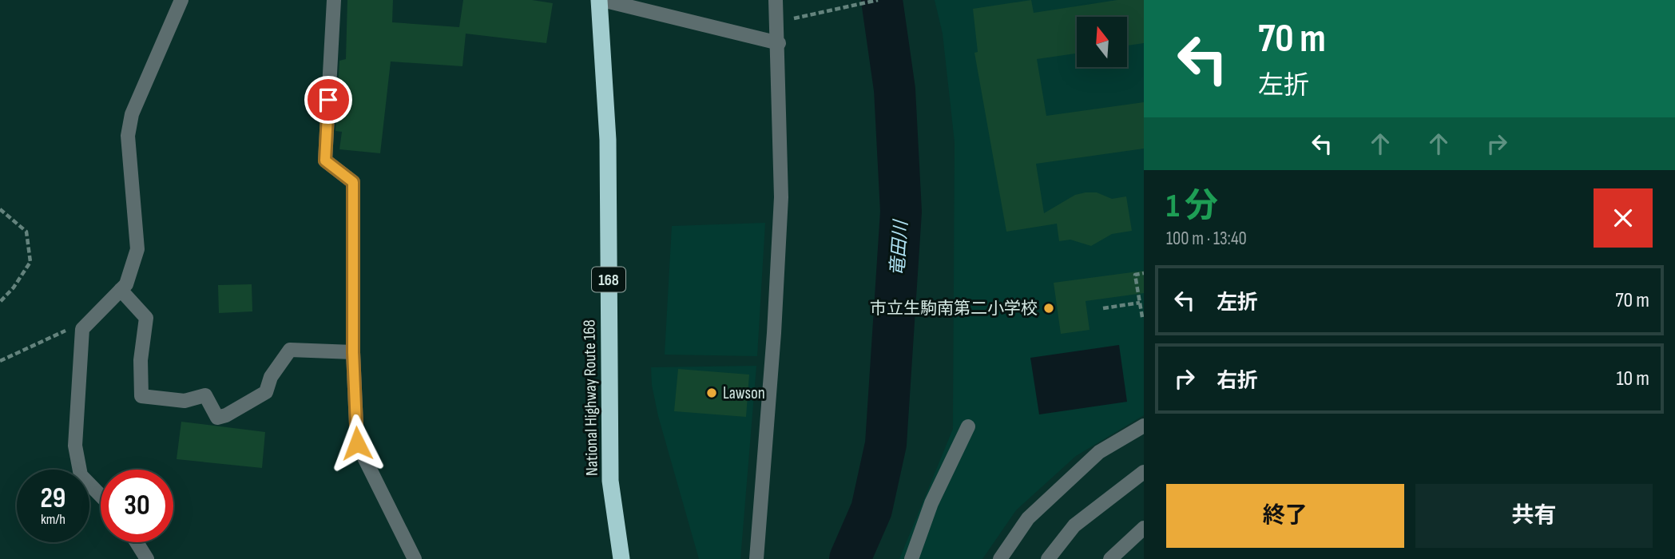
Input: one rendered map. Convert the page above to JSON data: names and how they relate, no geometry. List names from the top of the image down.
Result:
{
  "streets": {
    "highway": ["168", "National Highway Route 168"]
  },
  "water": ["竜田川"],
  "places": ["市立生駒南第二小学校", "Lawson"],
  "north": "top",
  "page": {
    "turn": ["70 m", "左折"],
    "heading": ["1 分", "100 m · 13:40"],
    "list": [
      {
        "name": "左折",
        "value": "70 m"
      },
      {
        "name": "右折",
        "value": "10 m"
      }
    ],
    "speed": "29 km/h",
    "limit": "30",
    "buttons": ["終了", "共有"]
  }
}
